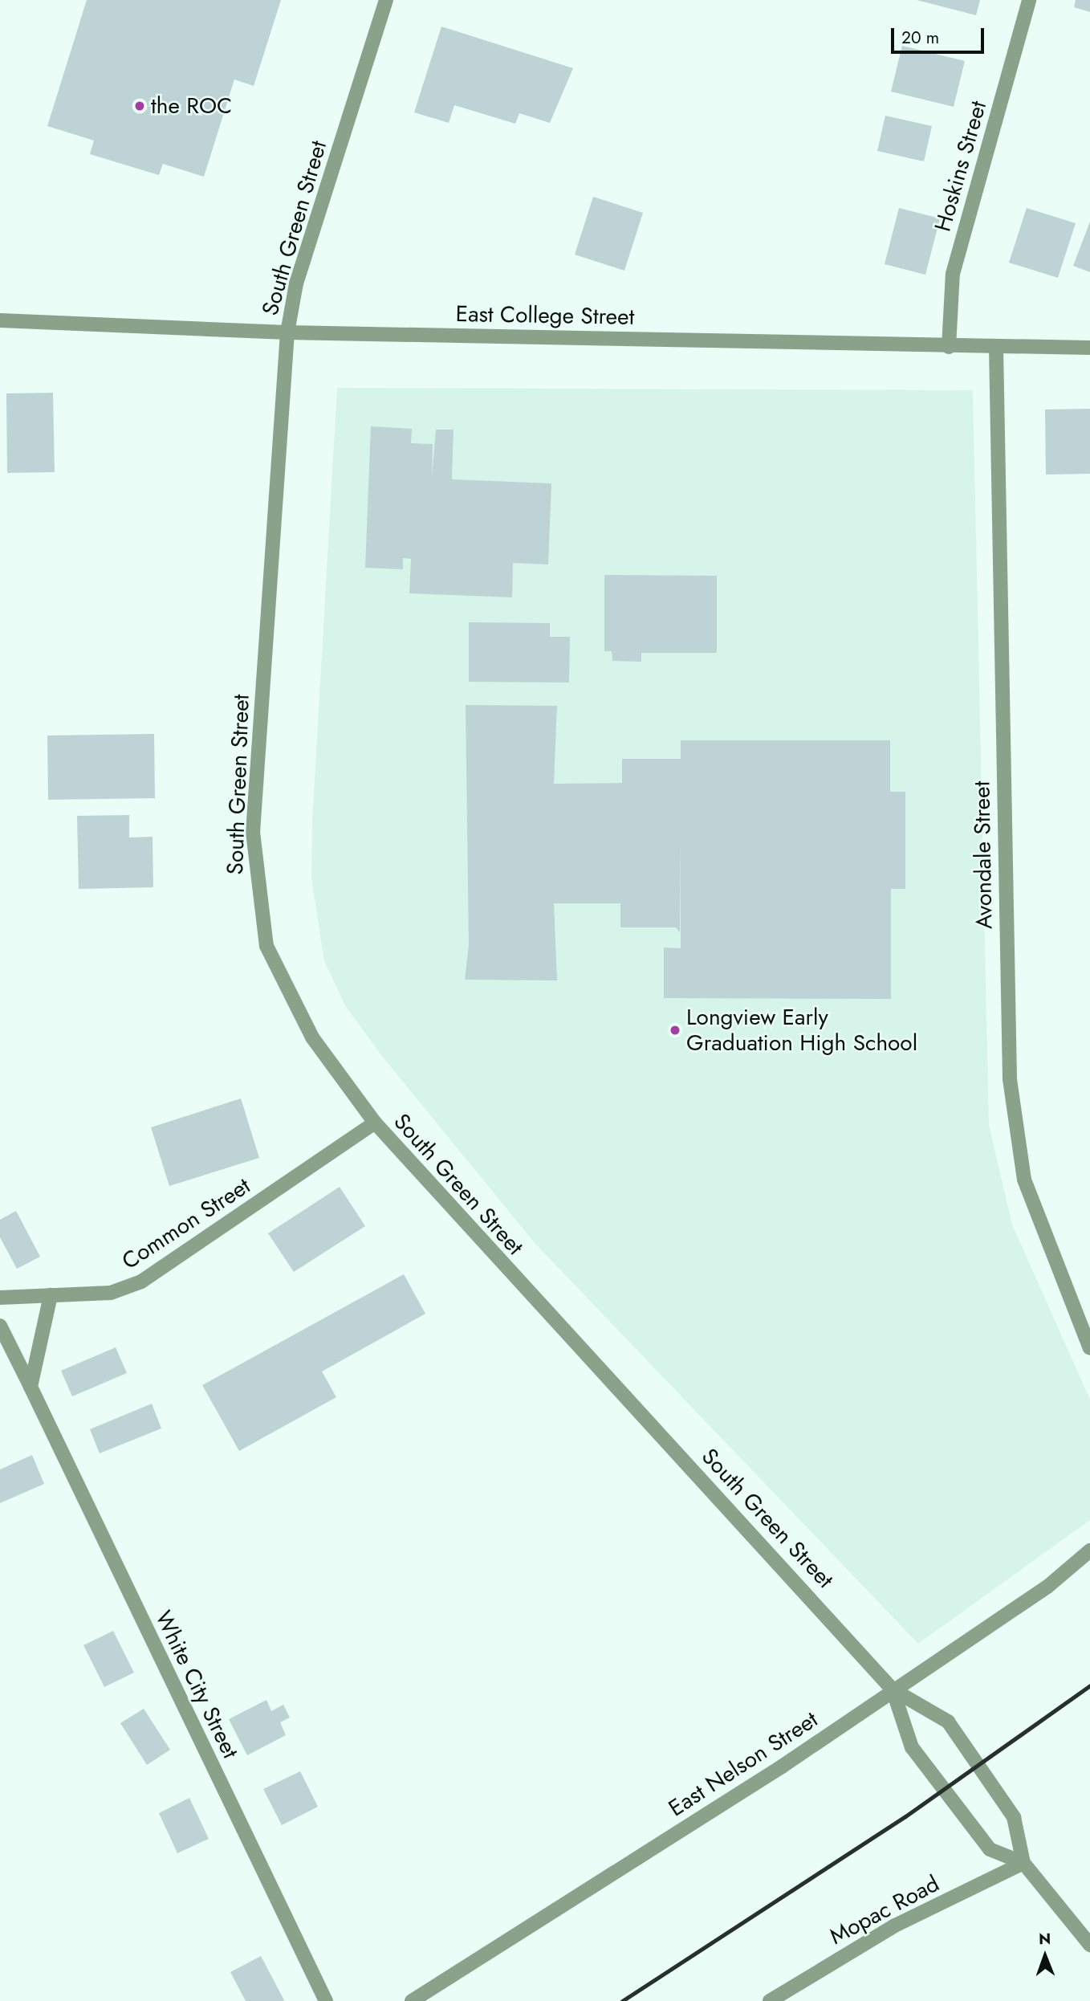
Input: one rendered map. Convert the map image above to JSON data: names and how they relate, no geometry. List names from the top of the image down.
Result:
{
  "streets": {
    "street": [
      "Hoskins Street",
      "South Green Street",
      "East College Street",
      "Avondale Street",
      "Common Street",
      "White City Street",
      "East Nelson Street",
      "Mopac Road"
    ]
  },
  "crossings": [
    ["Hoskins Street", "East College Street"],
    ["South Green Street", "East College Street"],
    ["South Green Street", "Common Street"],
    ["South Green Street", "East Nelson Street"],
    ["South Green Street", "Mopac Road"],
    ["East College Street", "Avondale Street"]
  ],
  "places": ["the ROC", "Longview Early Graduation High School"],
  "scale_bar": "20 m",
  "north": "top"
}
